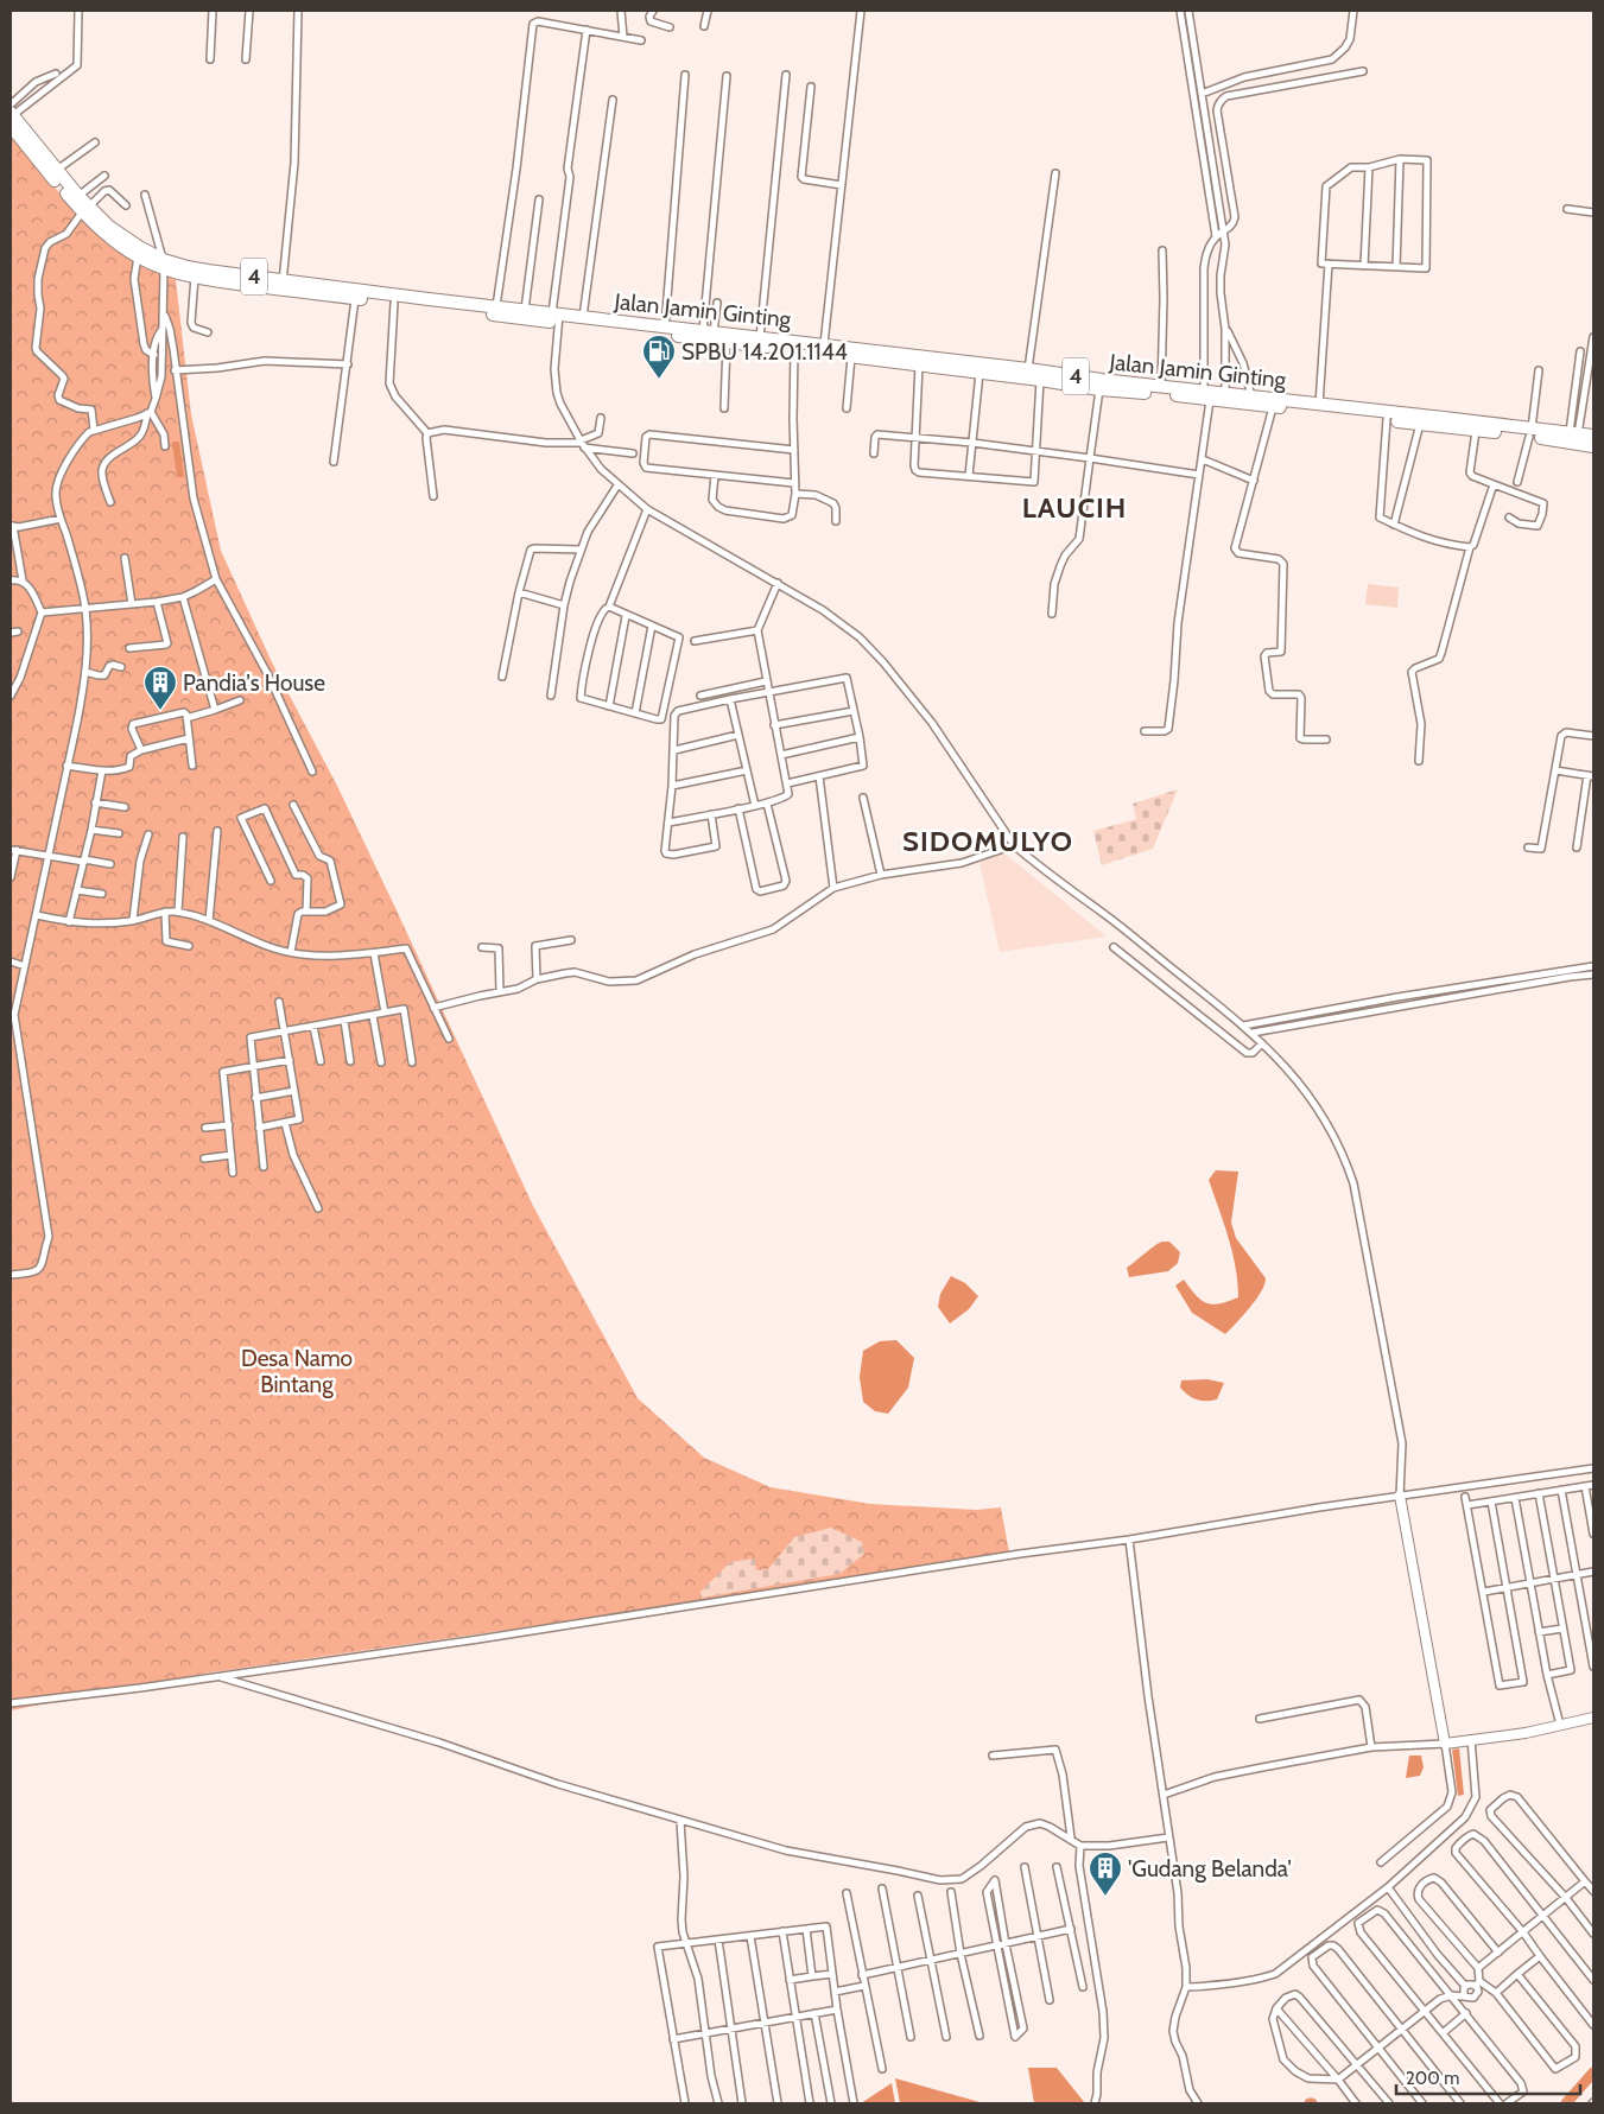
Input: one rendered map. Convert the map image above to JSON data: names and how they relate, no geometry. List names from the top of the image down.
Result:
{
  "streets": {
    "highway": ["4", "Jalan Jamin Ginting"]
  },
  "districts": ["LAUCIH", "SIDOMULYO"],
  "parks": ["Desa Namo Bintang"],
  "places": {
    "fuel station": ["SPBU 14.201.1144"],
    "building": ["Pandia's House", "'Gudang Belanda'"]
  },
  "scale_bar": "200 m"
}
